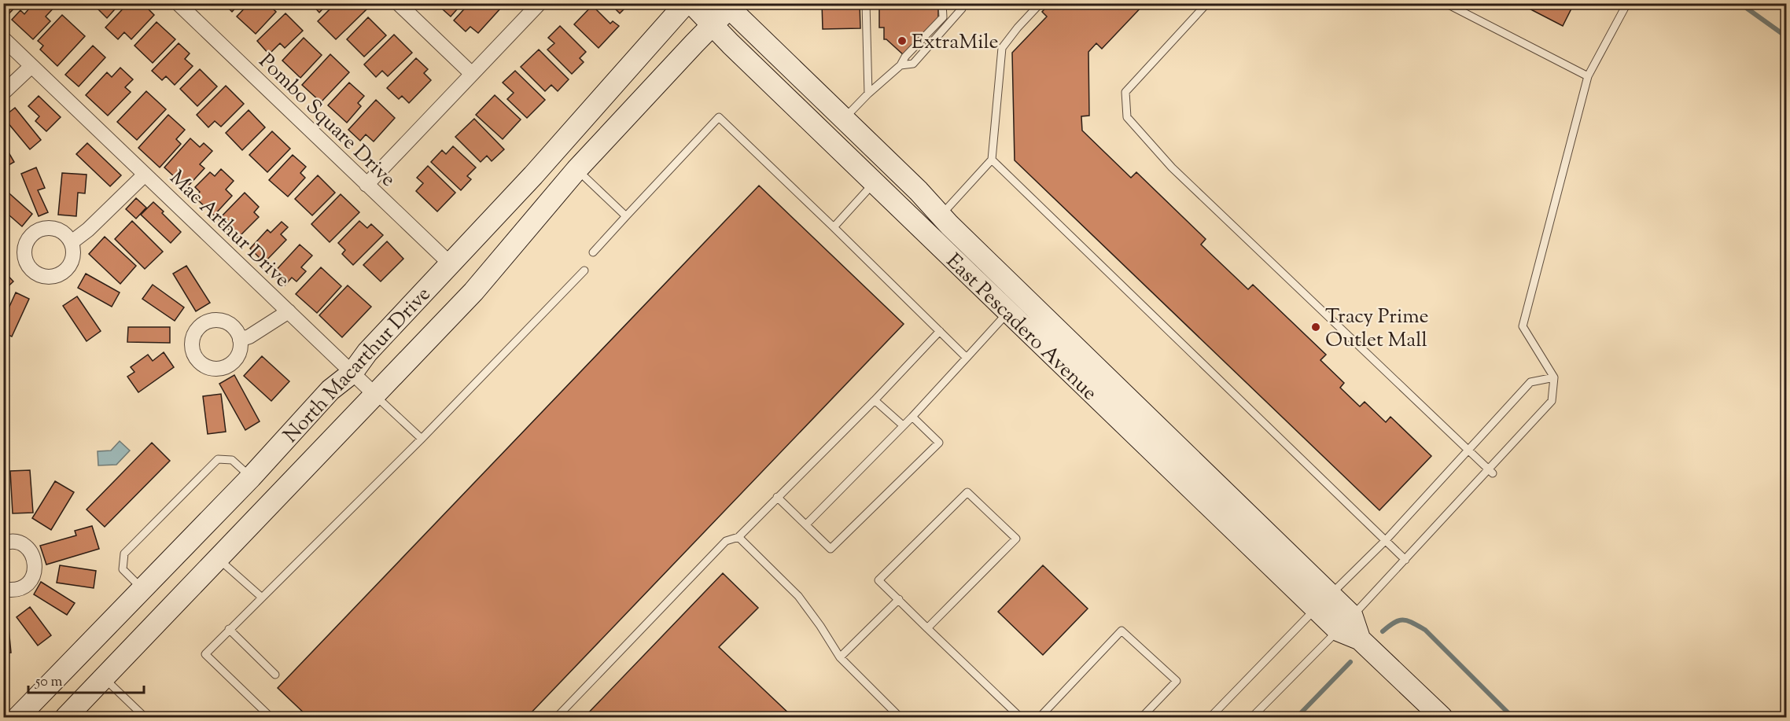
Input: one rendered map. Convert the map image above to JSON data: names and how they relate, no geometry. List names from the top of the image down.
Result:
{
  "streets": {
    "main road": ["East Pescadero Avenue", "North Macarthur Drive"],
    "street": ["Pombo Square Drive", "Mac Arthur Drive"]
  },
  "crossings": [
    ["Pombo Square Drive", "North Macarthur Drive"],
    ["Mac Arthur Drive", "North Macarthur Drive"],
    ["East Pescadero Avenue", "North Macarthur Drive"]
  ],
  "places": ["ExtraMile", "Tracy Prime Outlet Mall"],
  "scale_bar": "50 m"
}
